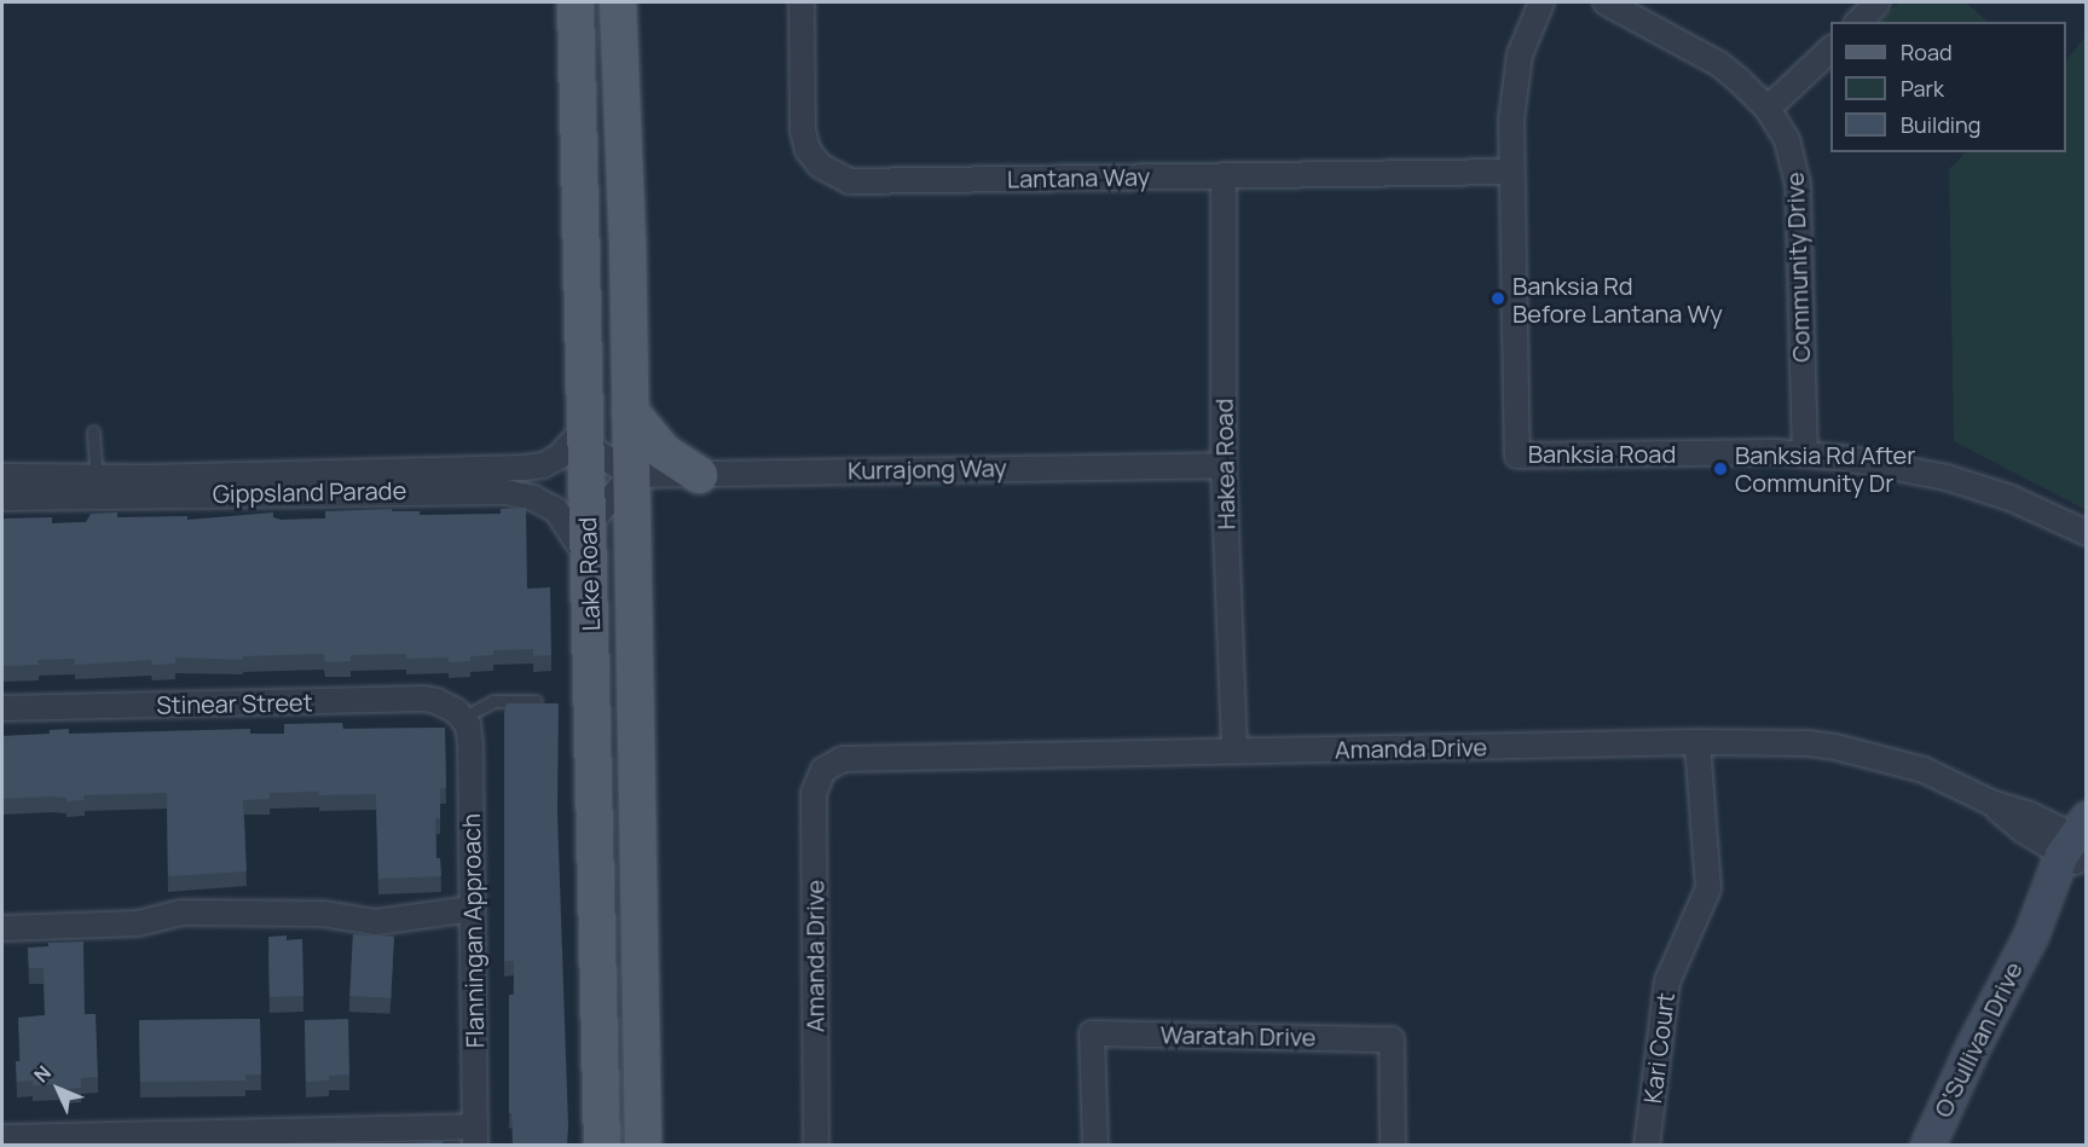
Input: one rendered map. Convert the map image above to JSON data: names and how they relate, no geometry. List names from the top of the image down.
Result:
{
  "streets": {
    "main road": ["Lake Road"],
    "street": [
      "Lantana Way",
      "Community Drive",
      "Banksia Road",
      "Hakea Road",
      "Kurrajong Way",
      "Gippsland Parade",
      "Stinear Street",
      "Amanda Drive",
      "Flanningan Approach",
      "Waratah Drive",
      "O'Sullivan Drive",
      "Kari Court"
    ]
  },
  "crossings": [
    ["Lantana Way", "Banksia Road"],
    ["Lantana Way", "Hakea Road"],
    ["Community Drive", "Banksia Road"],
    ["Hakea Road", "Kurrajong Way"],
    ["Hakea Road", "Amanda Drive"],
    ["Kurrajong Way", "Lake Road"],
    ["Gippsland Parade", "Lake Road"],
    ["Stinear Street", "Flanningan Approach"],
    ["Amanda Drive", "O'Sullivan Drive"],
    ["Amanda Drive", "Kari Court"]
  ],
  "places": ["Banksia Rd Before Lantana Wy", "Banksia Rd After Community Dr"],
  "legend": ["Road", "Park", "Building"],
  "north": "top left"
}
